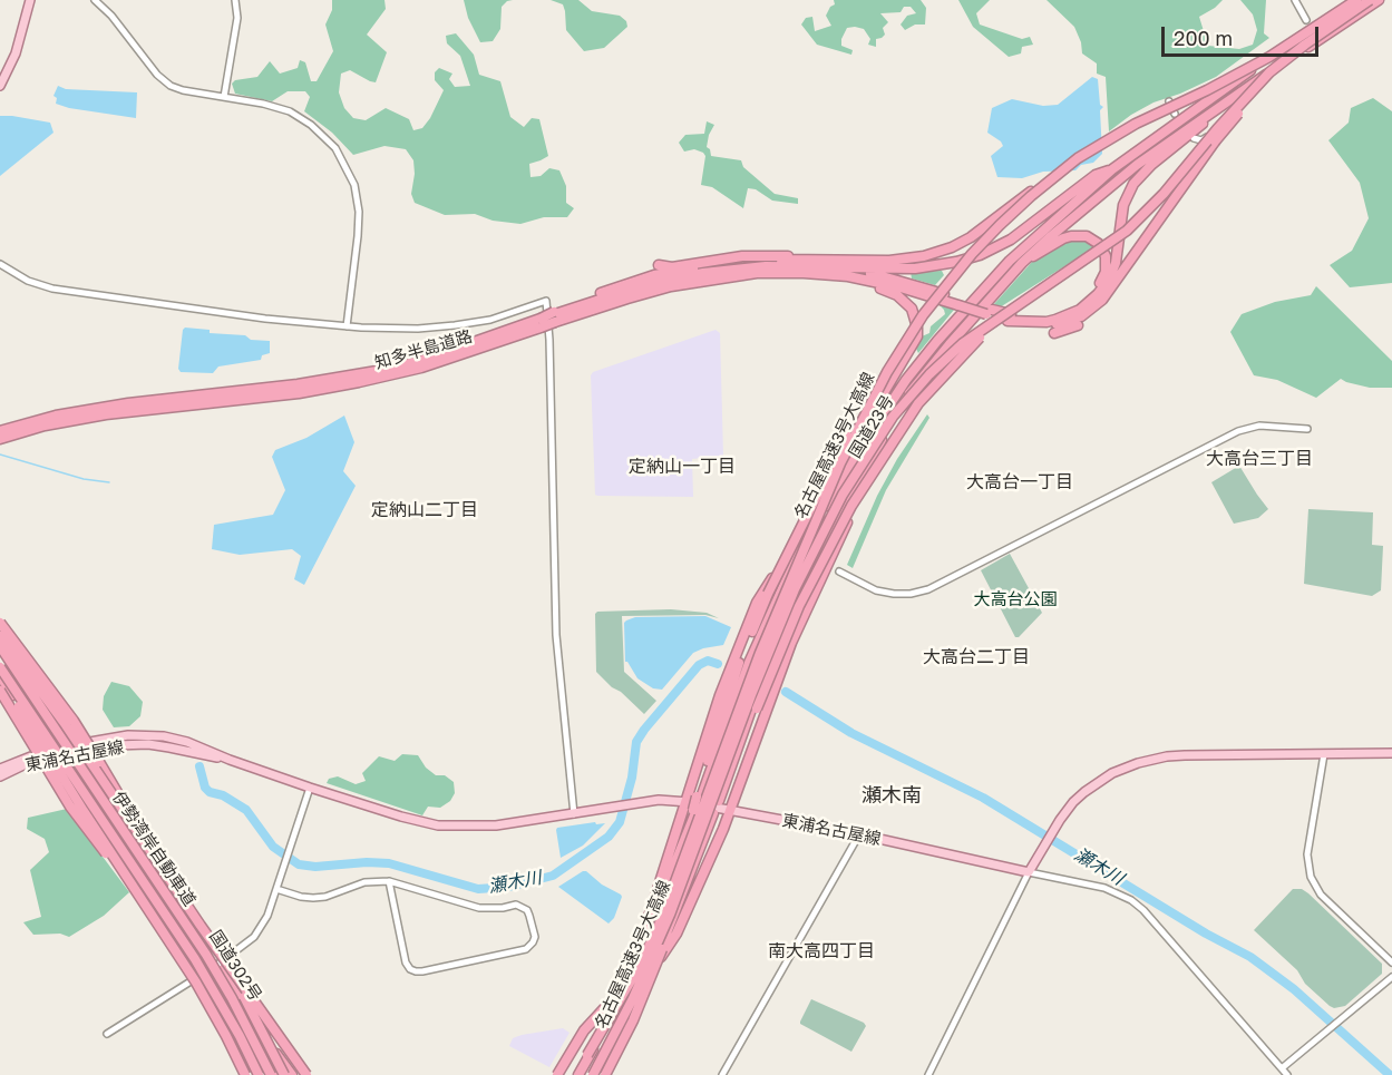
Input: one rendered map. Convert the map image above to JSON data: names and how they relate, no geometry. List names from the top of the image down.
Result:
{
  "streets": {
    "highway": [
      "知多半島道路",
      "国道23号",
      "名古屋高速3号大高線",
      "伊勢湾岸自動車道",
      "国道302号"
    ],
    "main road": ["東浦名古屋線"]
  },
  "crossings": [
    ["国道23号", "名古屋高速3号大高線"],
    ["東浦名古屋線", "国道302号"]
  ],
  "districts": [
    "大高台三丁目",
    "定納山一丁目",
    "大高台一丁目",
    "定納山二丁目",
    "大高台二丁目",
    "瀬木南",
    "南大高四丁目"
  ],
  "water": ["瀬木川"],
  "parks": ["大高台公園"],
  "scale_bar": "200 m"
}
